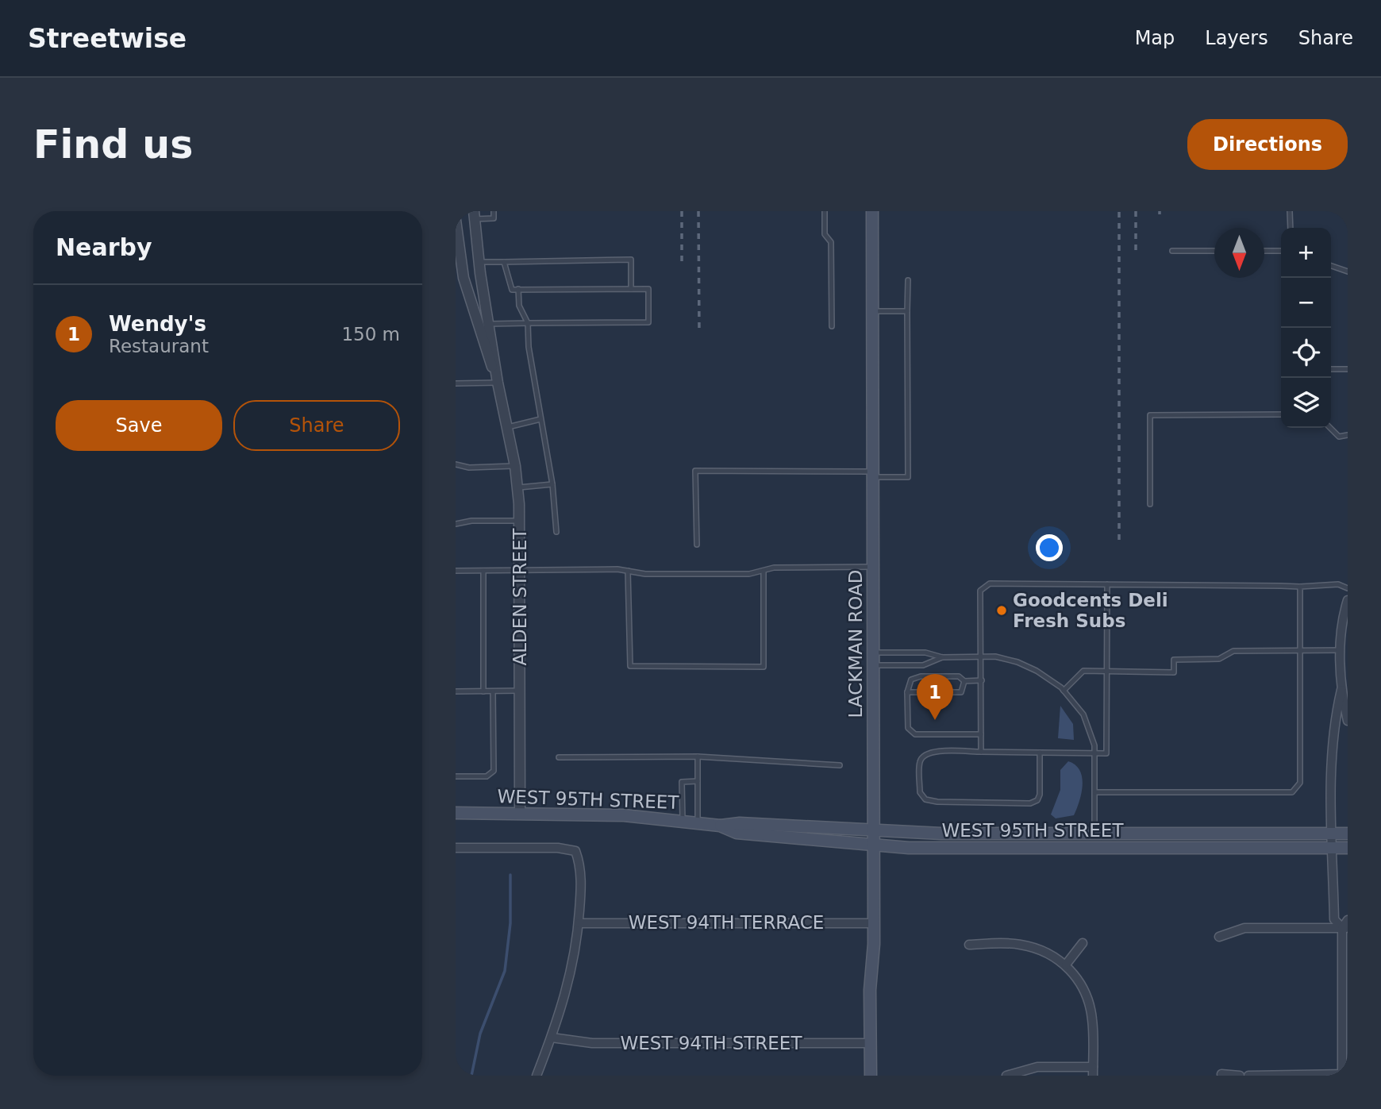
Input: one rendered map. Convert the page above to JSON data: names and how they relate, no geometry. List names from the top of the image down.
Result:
{
  "streets": {
    "main road": ["LACKMAN ROAD", "WEST 95TH STREET"],
    "street": ["ALDEN STREET", "WEST 94TH TERRACE", "WEST 94TH STREET"]
  },
  "crossings": [
    ["ALDEN STREET", "WEST 95TH STREET"],
    ["LACKMAN ROAD", "WEST 95TH STREET"],
    ["LACKMAN ROAD", "WEST 94TH TERRACE"],
    ["LACKMAN ROAD", "WEST 94TH STREET"]
  ],
  "places": ["Goodcents Deli Fresh Subs"],
  "north": "bottom",
  "page": {
    "header": "Streetwise",
    "nav": ["Map", "Layers", "Share"],
    "buttons": [
      "Directions",
      ["Save", "Share"]
    ],
    "title": "Find us",
    "heading": "Nearby",
    "map_buttons": ["+", "−"],
    "list": [
      {
        "mark": "1",
        "name": "Wendy's",
        "note": "Restaurant",
        "value": "150 m"
      }
    ],
    "pins": "1"
  }
}
